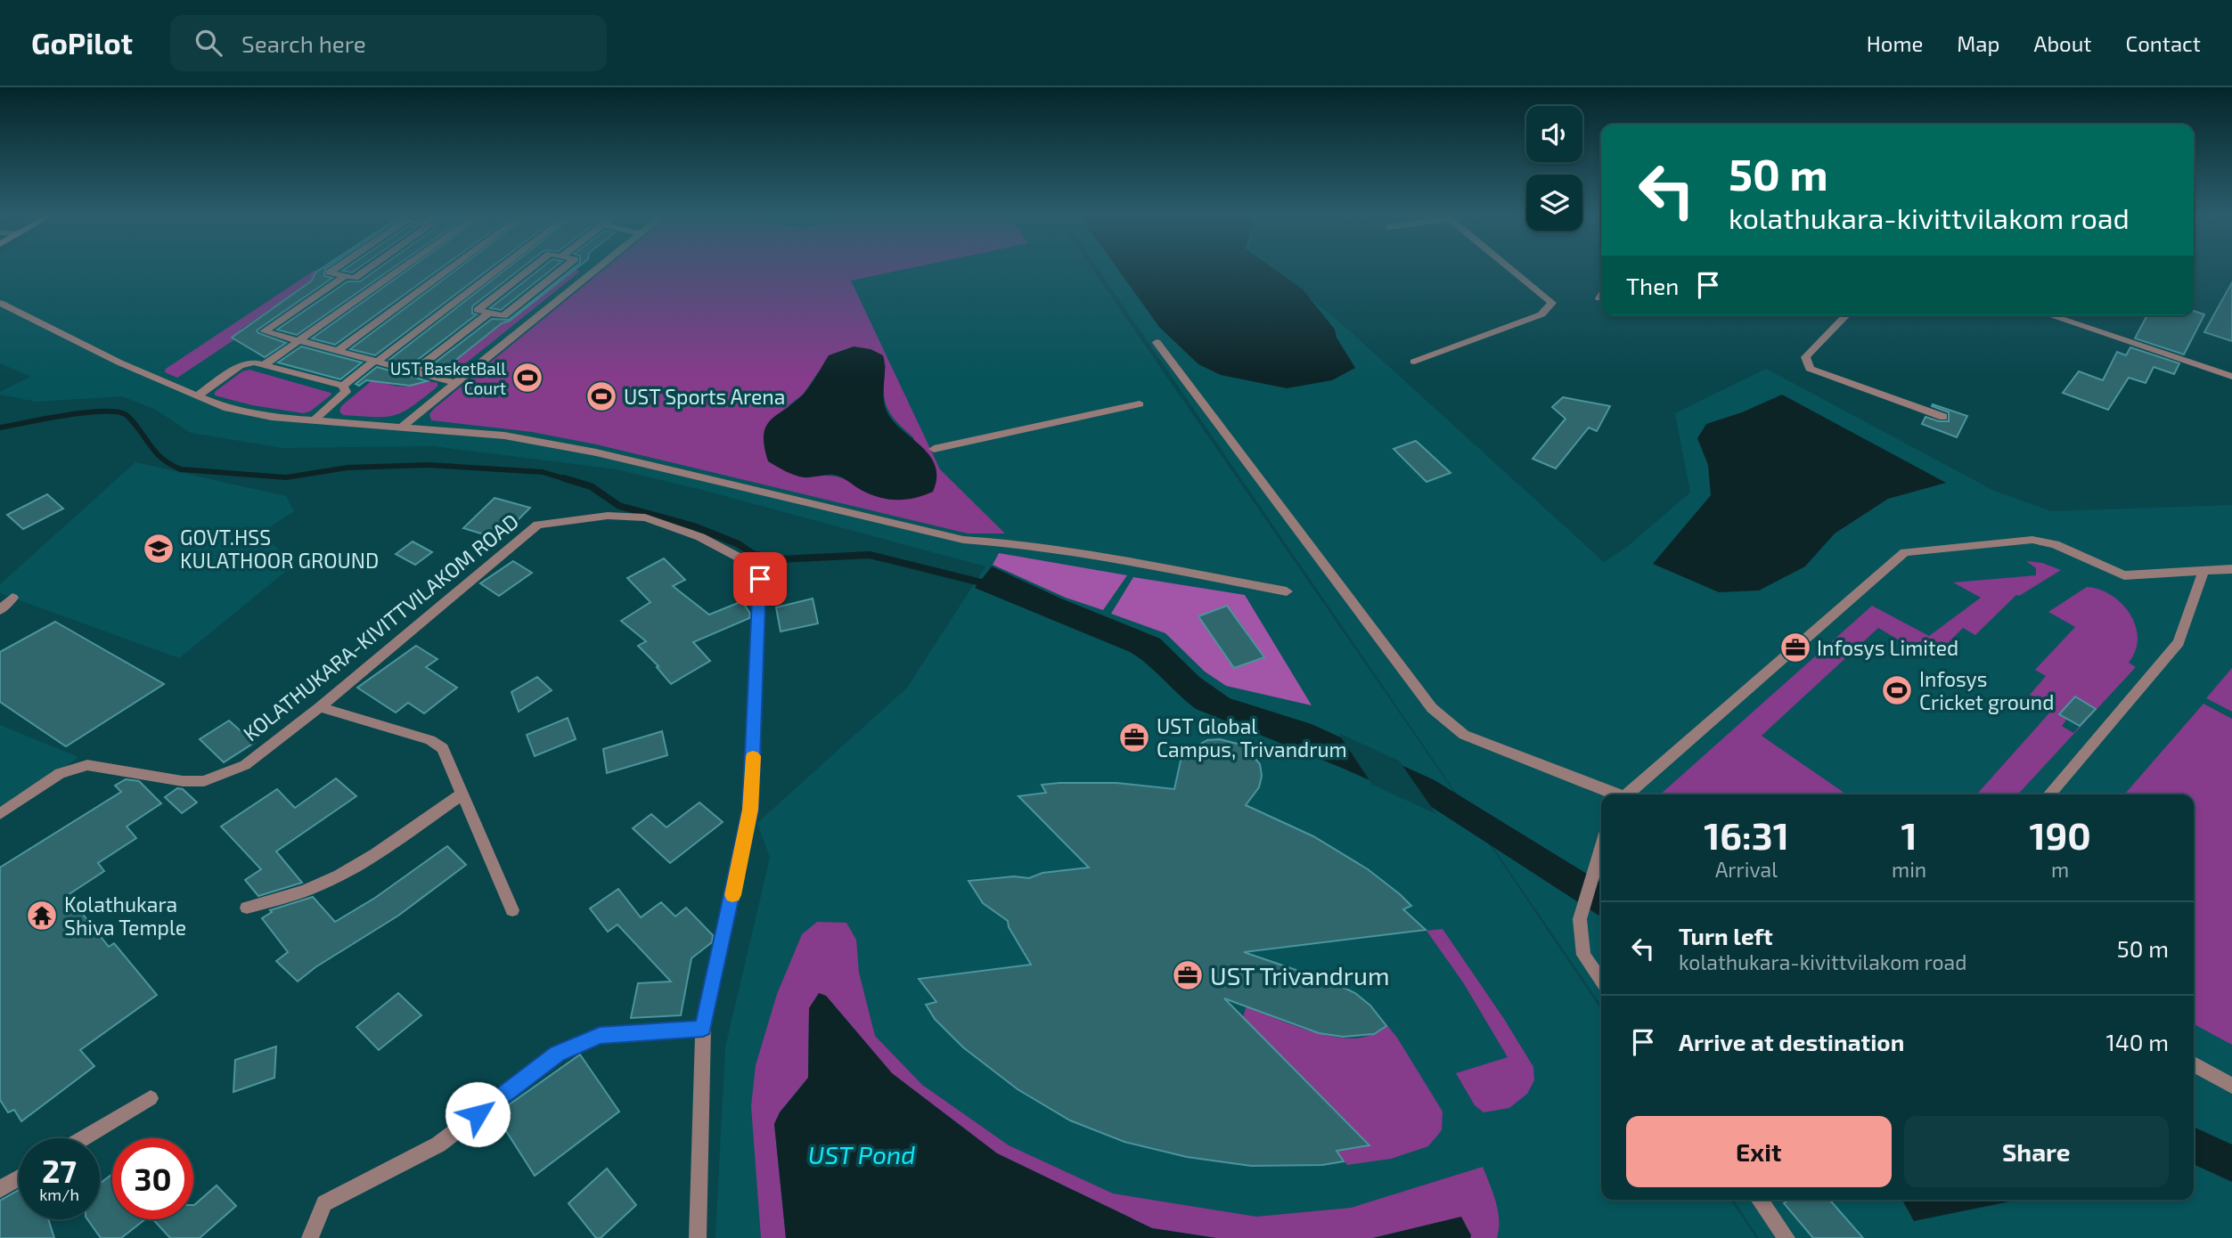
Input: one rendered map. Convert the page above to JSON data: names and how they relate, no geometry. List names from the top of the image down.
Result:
{
  "streets": {
    "street": ["KOLATHUKARA-KIVITTVILAKOM ROAD"]
  },
  "water": ["UST Pond"],
  "places": {
    "sports": ["UST BasketBall Court", "UST Sports Arena", "Infosys Cricket ground"],
    "school or university": ["GOVT.HSS KULATHOOR GROUND"],
    "office": ["Infosys Limited", "UST Global Campus, Trivandrum", "UST Trivandrum"],
    "temple": ["Kolathukara Shiva Temple"]
  },
  "page": {
    "header": "GoPilot",
    "search": "Search here",
    "nav": [
      "Home",
      "Map",
      "About",
      "Contact"
    ],
    "turn": ["50 m", "kolathukara-kivittvilakom road"],
    "then": "Then",
    "eta": [
      "16:31",
      "Arrival",
      "1",
      "min",
      "190",
      "m"
    ],
    "list": [
      {
        "name": "Turn left",
        "note": "kolathukara-kivittvilakom road",
        "value": "50 m"
      },
      {
        "name": "Arrive at destination",
        "value": "140 m"
      }
    ],
    "buttons": ["Exit", "Share"],
    "speed": "27 km/h",
    "limit": "30"
  }
}
